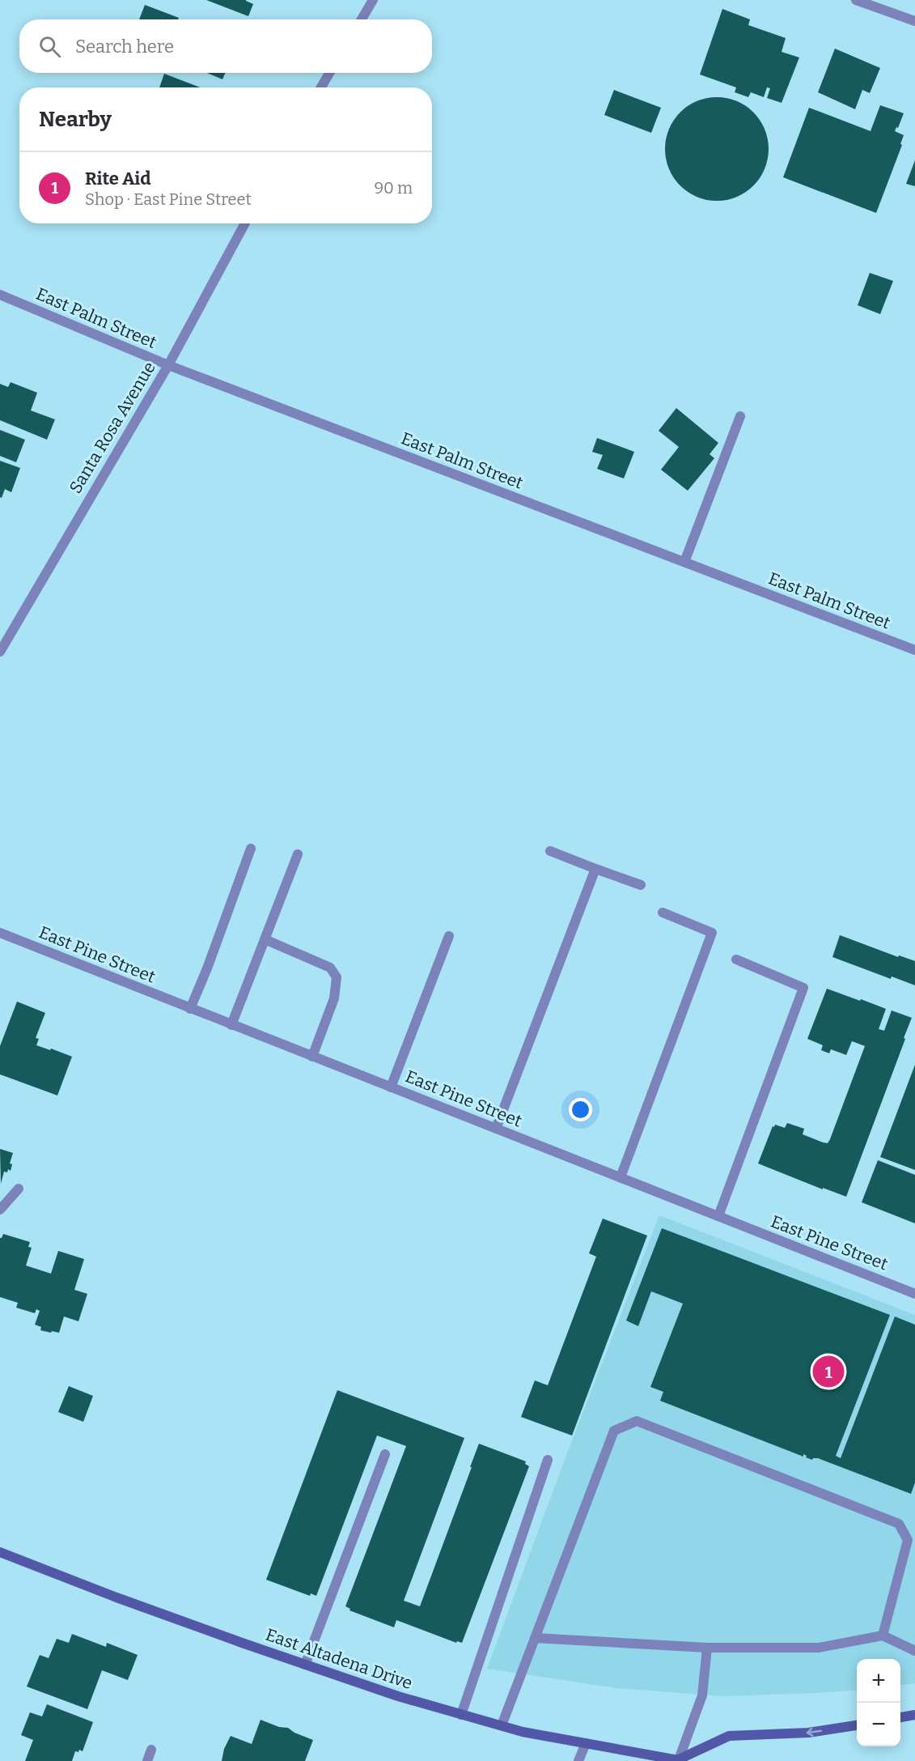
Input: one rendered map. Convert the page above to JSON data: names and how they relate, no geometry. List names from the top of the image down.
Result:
{
  "streets": {
    "main road": ["East Altadena Drive"],
    "street": ["East Palm Street", "Santa Rosa Avenue", "East Pine Street"]
  },
  "crossings": [
    ["East Palm Street", "Santa Rosa Avenue"]
  ],
  "page": {
    "search": "Search here",
    "heading": "Nearby",
    "list": [
      {
        "mark": "1",
        "name": "Rite Aid",
        "note": "Shop · East Pine Street",
        "value": "90 m"
      }
    ],
    "pins": "1",
    "map_buttons": ["+", "−"]
  }
}
